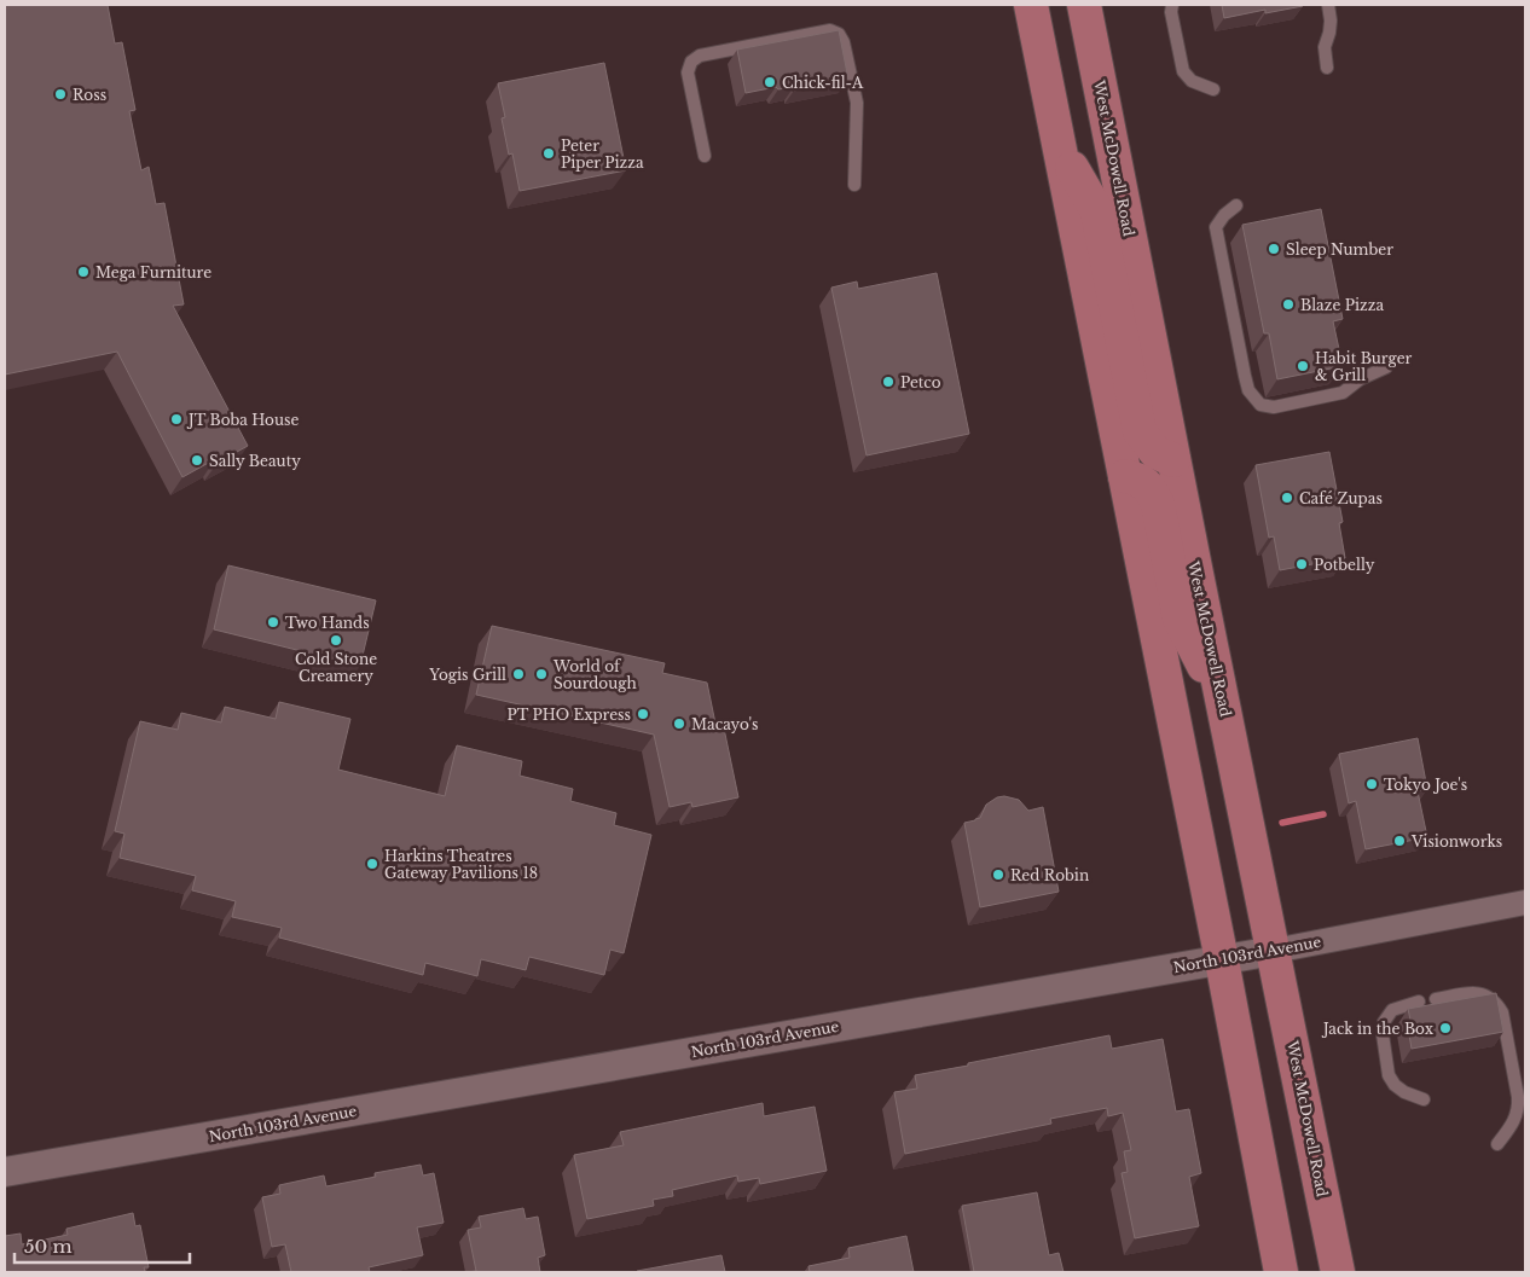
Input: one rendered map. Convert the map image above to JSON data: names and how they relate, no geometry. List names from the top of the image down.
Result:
{
  "streets": {
    "main road": ["West McDowell Road"],
    "street": ["North 103rd Avenue"]
  },
  "crossings": [
    ["West McDowell Road", "North 103rd Avenue"]
  ],
  "places": [
    "Chick-fil-A",
    "Ross",
    "Peter Piper Pizza",
    "Sleep Number",
    "Mega Furniture",
    "Blaze Pizza",
    "Habit Burger & Grill",
    "Petco",
    "JT Boba House",
    "Sally Beauty",
    "Café Zupas",
    "Potbelly",
    "Two Hands",
    "Cold Stone Creamery",
    "Yogis Grill",
    "World of Sourdough",
    "PT PHO Express",
    "Macayo's",
    "Tokyo Joe's",
    "Visionworks",
    "Harkins Theatres Gateway Pavilions 18",
    "Red Robin",
    "Jack in the Box"
  ],
  "scale_bar": "50 m"
}
